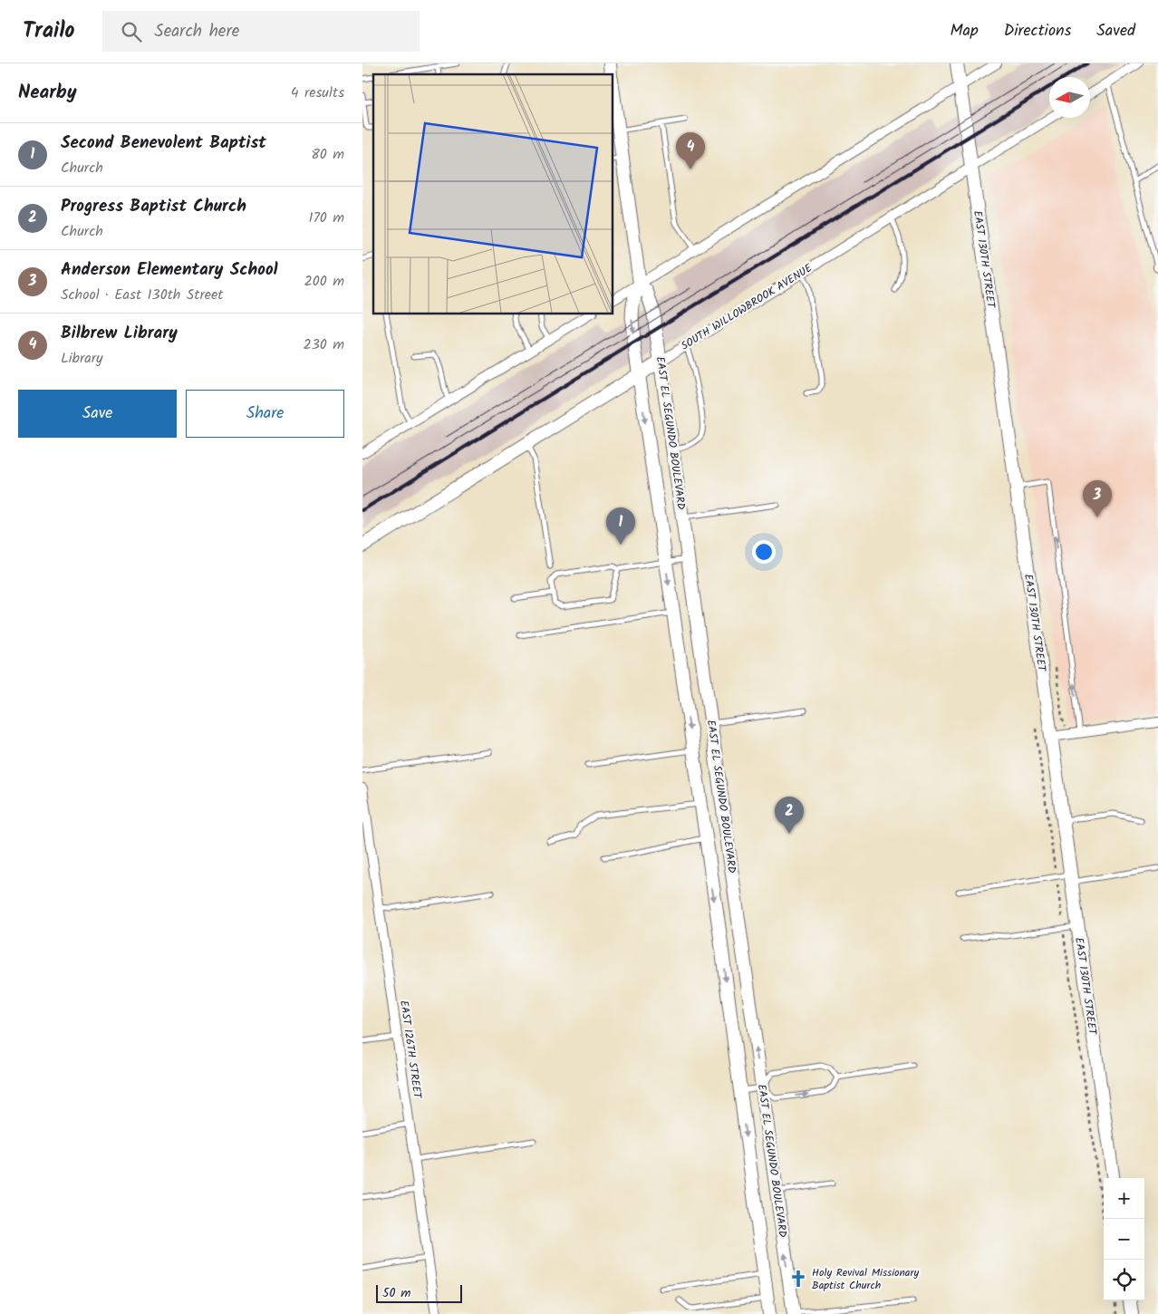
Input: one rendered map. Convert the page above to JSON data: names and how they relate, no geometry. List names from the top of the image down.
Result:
{
  "streets": {
    "main road": ["EAST 130TH STREET", "SOUTH WILLOWBROOK AVENUE", "EAST EL SEGUNDO BOULEVARD"],
    "street": ["EAST 126TH STREET"]
  },
  "crossings": [
    ["EAST 130TH STREET", "SOUTH WILLOWBROOK AVENUE"],
    ["SOUTH WILLOWBROOK AVENUE", "EAST EL SEGUNDO BOULEVARD"]
  ],
  "places": {
    "church": ["Holy Revival Missionary Baptist Church"]
  },
  "scale_bar": "50 m",
  "north": "left",
  "page": {
    "header": "Trailo",
    "search": "Search here",
    "nav": ["Map", "Directions", "Saved"],
    "heading": ["Nearby", "4 results"],
    "list": [
      {
        "mark": "1",
        "name": "Second Benevolent Baptist",
        "note": "Church",
        "value": "80 m"
      },
      {
        "mark": "2",
        "name": "Progress Baptist Church",
        "note": "Church",
        "value": "170 m"
      },
      {
        "mark": "3",
        "name": "Anderson Elementary School",
        "note": "School · East 130th Street",
        "value": "200 m"
      },
      {
        "mark": "4",
        "name": "Bilbrew Library",
        "note": "Library",
        "value": "230 m"
      }
    ],
    "pins": [
      "4",
      "3",
      "1",
      "2"
    ],
    "buttons": ["Save", "Share"],
    "map_buttons": ["+", "−"],
    "scale": "50 m"
  }
}
